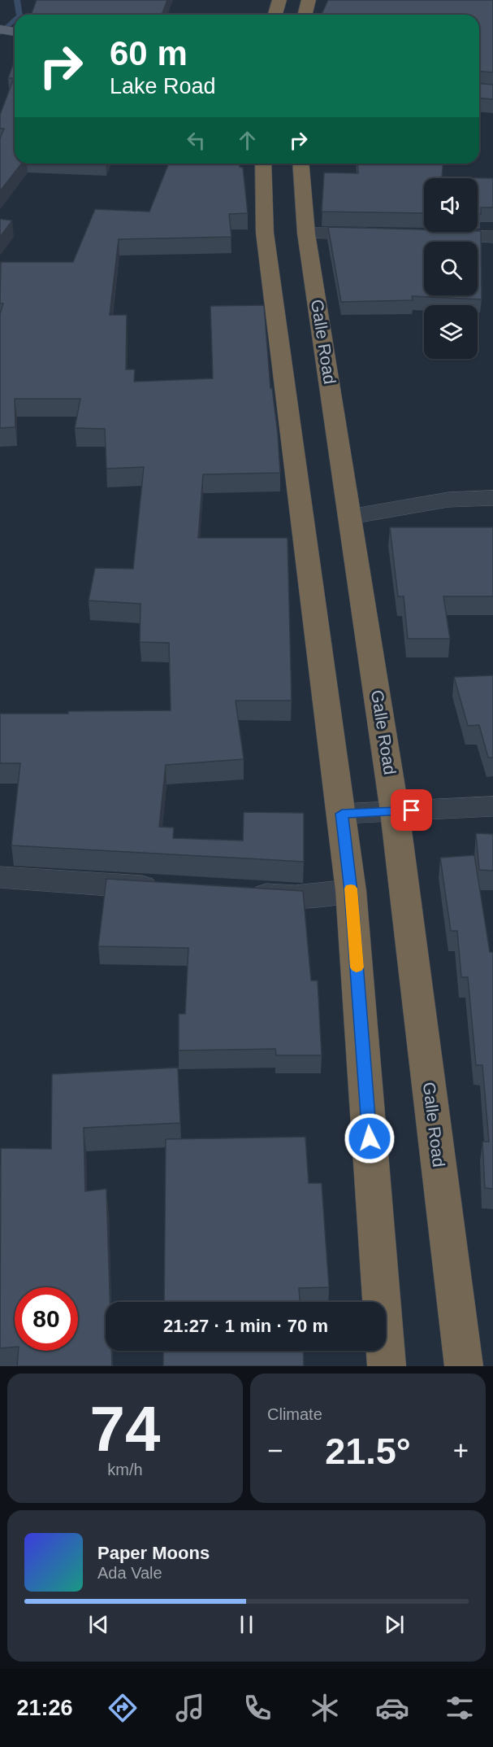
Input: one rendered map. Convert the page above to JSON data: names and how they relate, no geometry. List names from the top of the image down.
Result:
{
  "streets": {
    "highway": ["Galle Road"]
  },
  "page": {
    "turn": ["60 m", "Lake Road"],
    "limit": "80",
    "trip": "21:27 · 1 min · 70 m",
    "tile": [
      ["74", "km/h"],
      "Climate"
    ],
    "heat": ["−", "21.5°", "+"],
    "song": ["Paper Moons", "Ada Vale"],
    "tabs": "21:26"
  }
}
